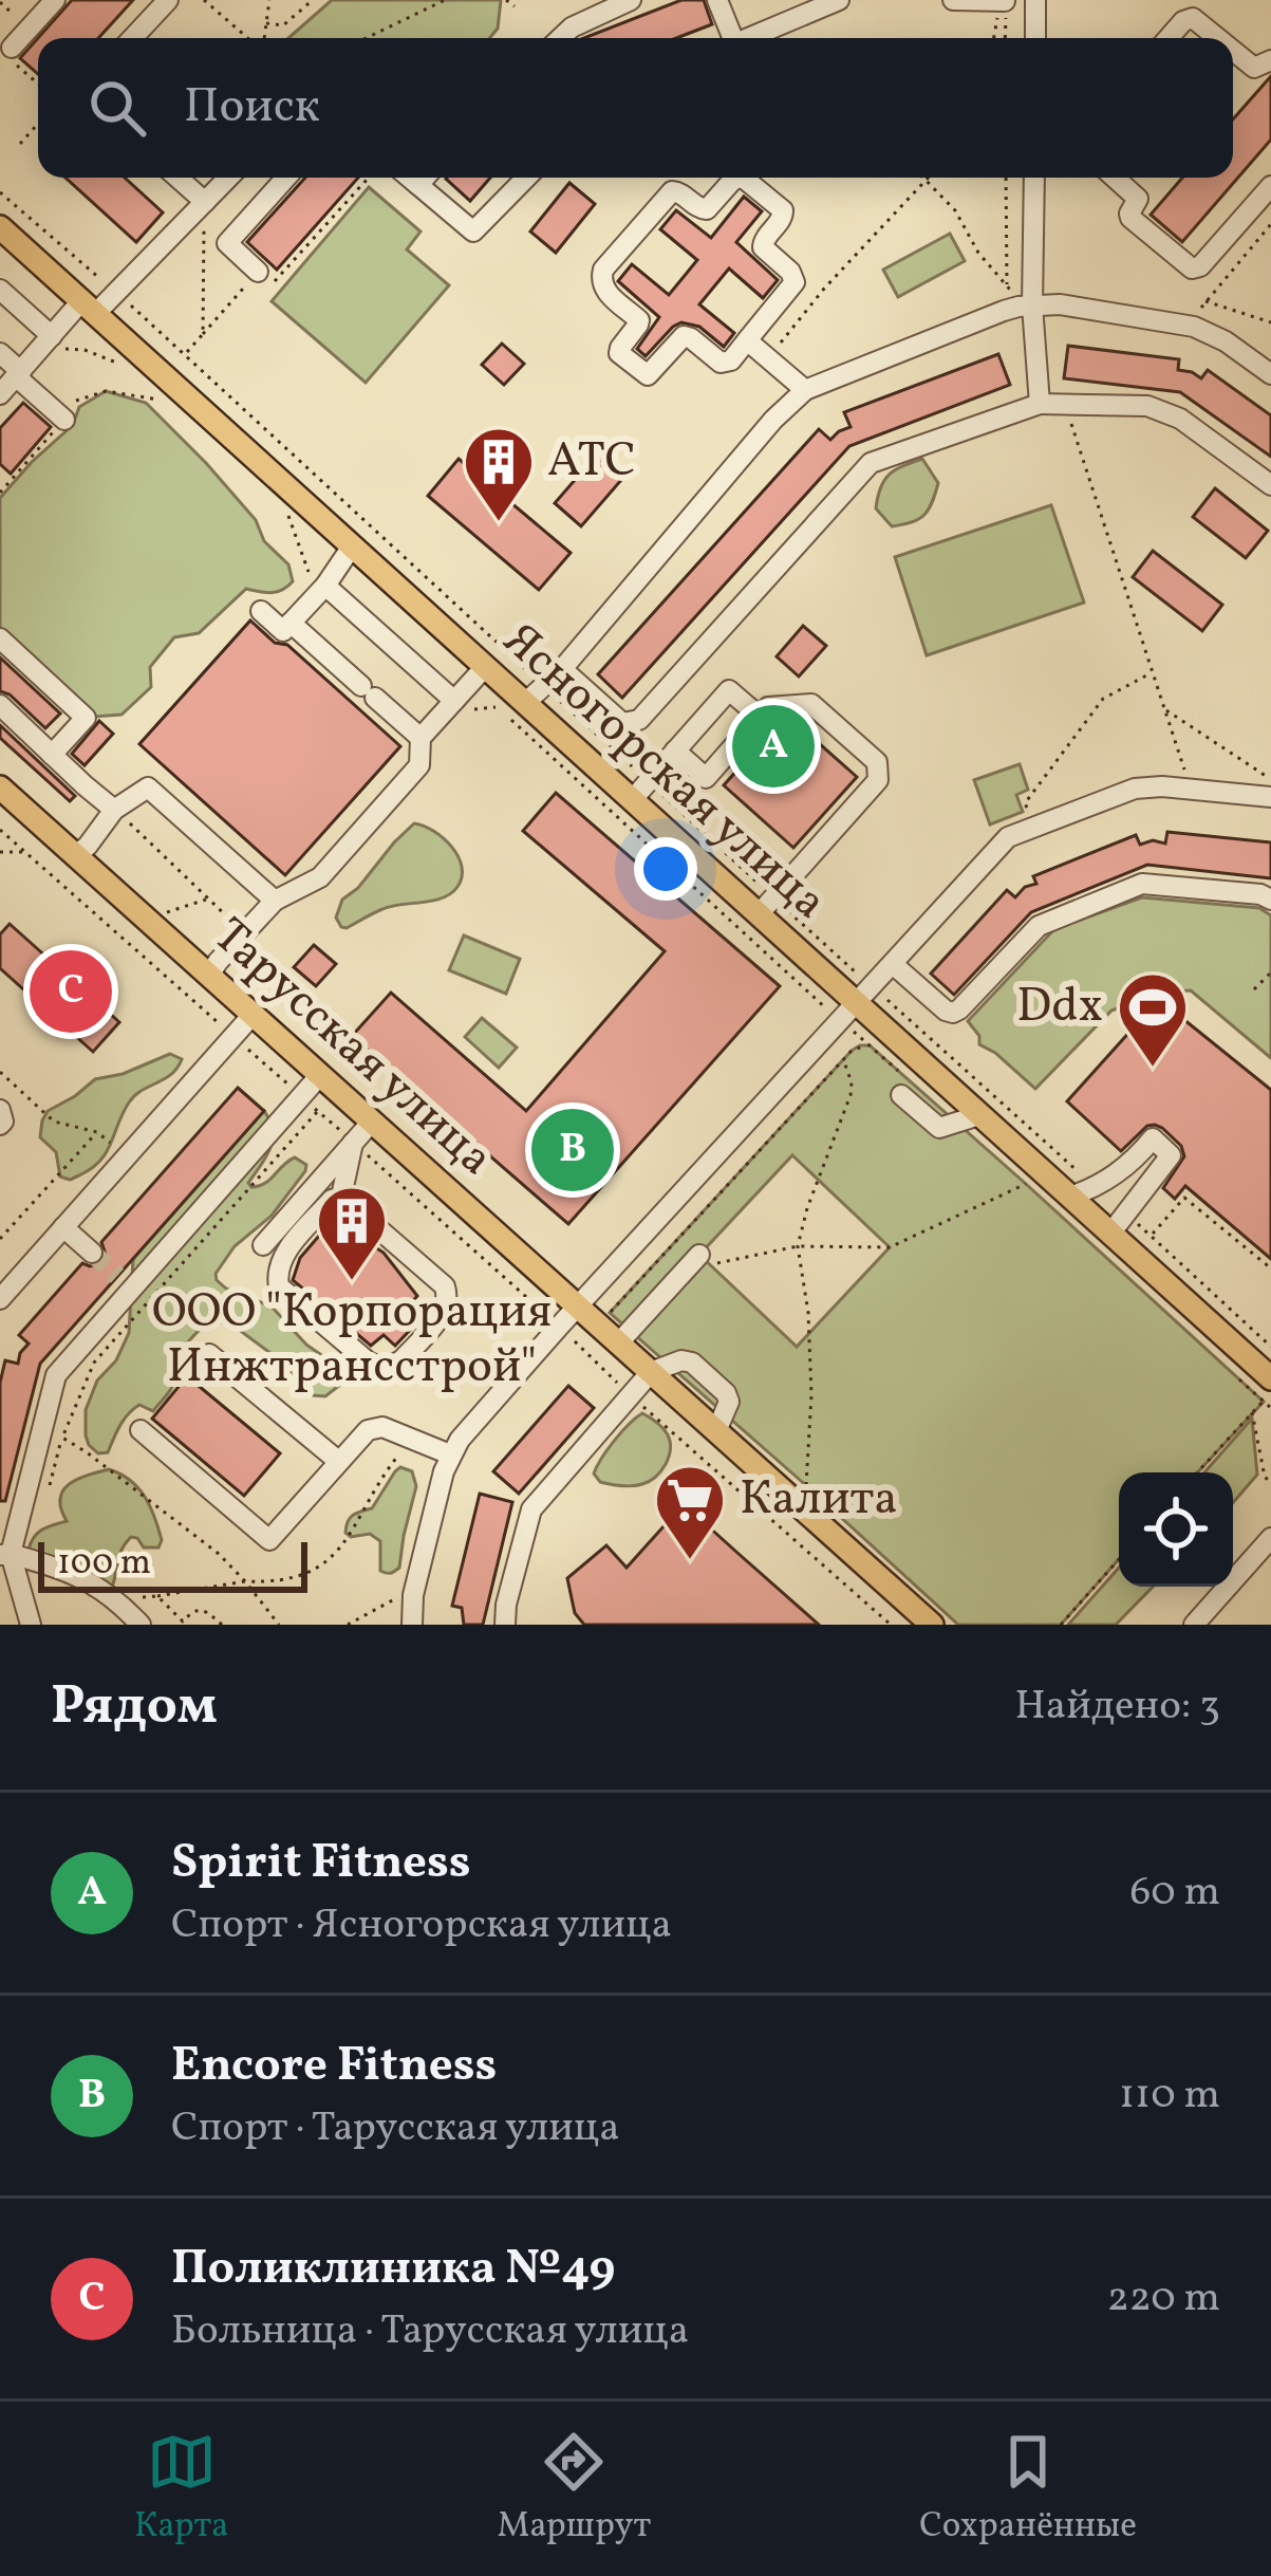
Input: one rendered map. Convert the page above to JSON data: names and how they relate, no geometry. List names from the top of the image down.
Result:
{
  "streets": {
    "main road": ["Ясногорская улица", "Тарусская улица"]
  },
  "places": {
    "building": ["АТС", "ООО \"Корпорация Инжтрансстрой\""],
    "sports": ["Ddx"],
    "supermarket": ["Калита"]
  },
  "scale_bar": "100 m",
  "page": {
    "search": "Поиск",
    "pins": ["A", "C", "B"],
    "scale": "100 m",
    "heading": ["Рядом", "Найдено: 3"],
    "list": [
      {
        "mark": "A",
        "name": "Spirit Fitness",
        "note": "Спорт · Ясногорская улица",
        "value": "60 m"
      },
      {
        "mark": "B",
        "name": "Encore Fitness",
        "note": "Спорт · Тарусская улица",
        "value": "110 m"
      },
      {
        "mark": "C",
        "name": "Поликлиника №49",
        "note": "Больница · Тарусская улица",
        "value": "220 m"
      }
    ],
    "nav": ["Карта", "Маршрут", "Сохранённые"]
  }
}
